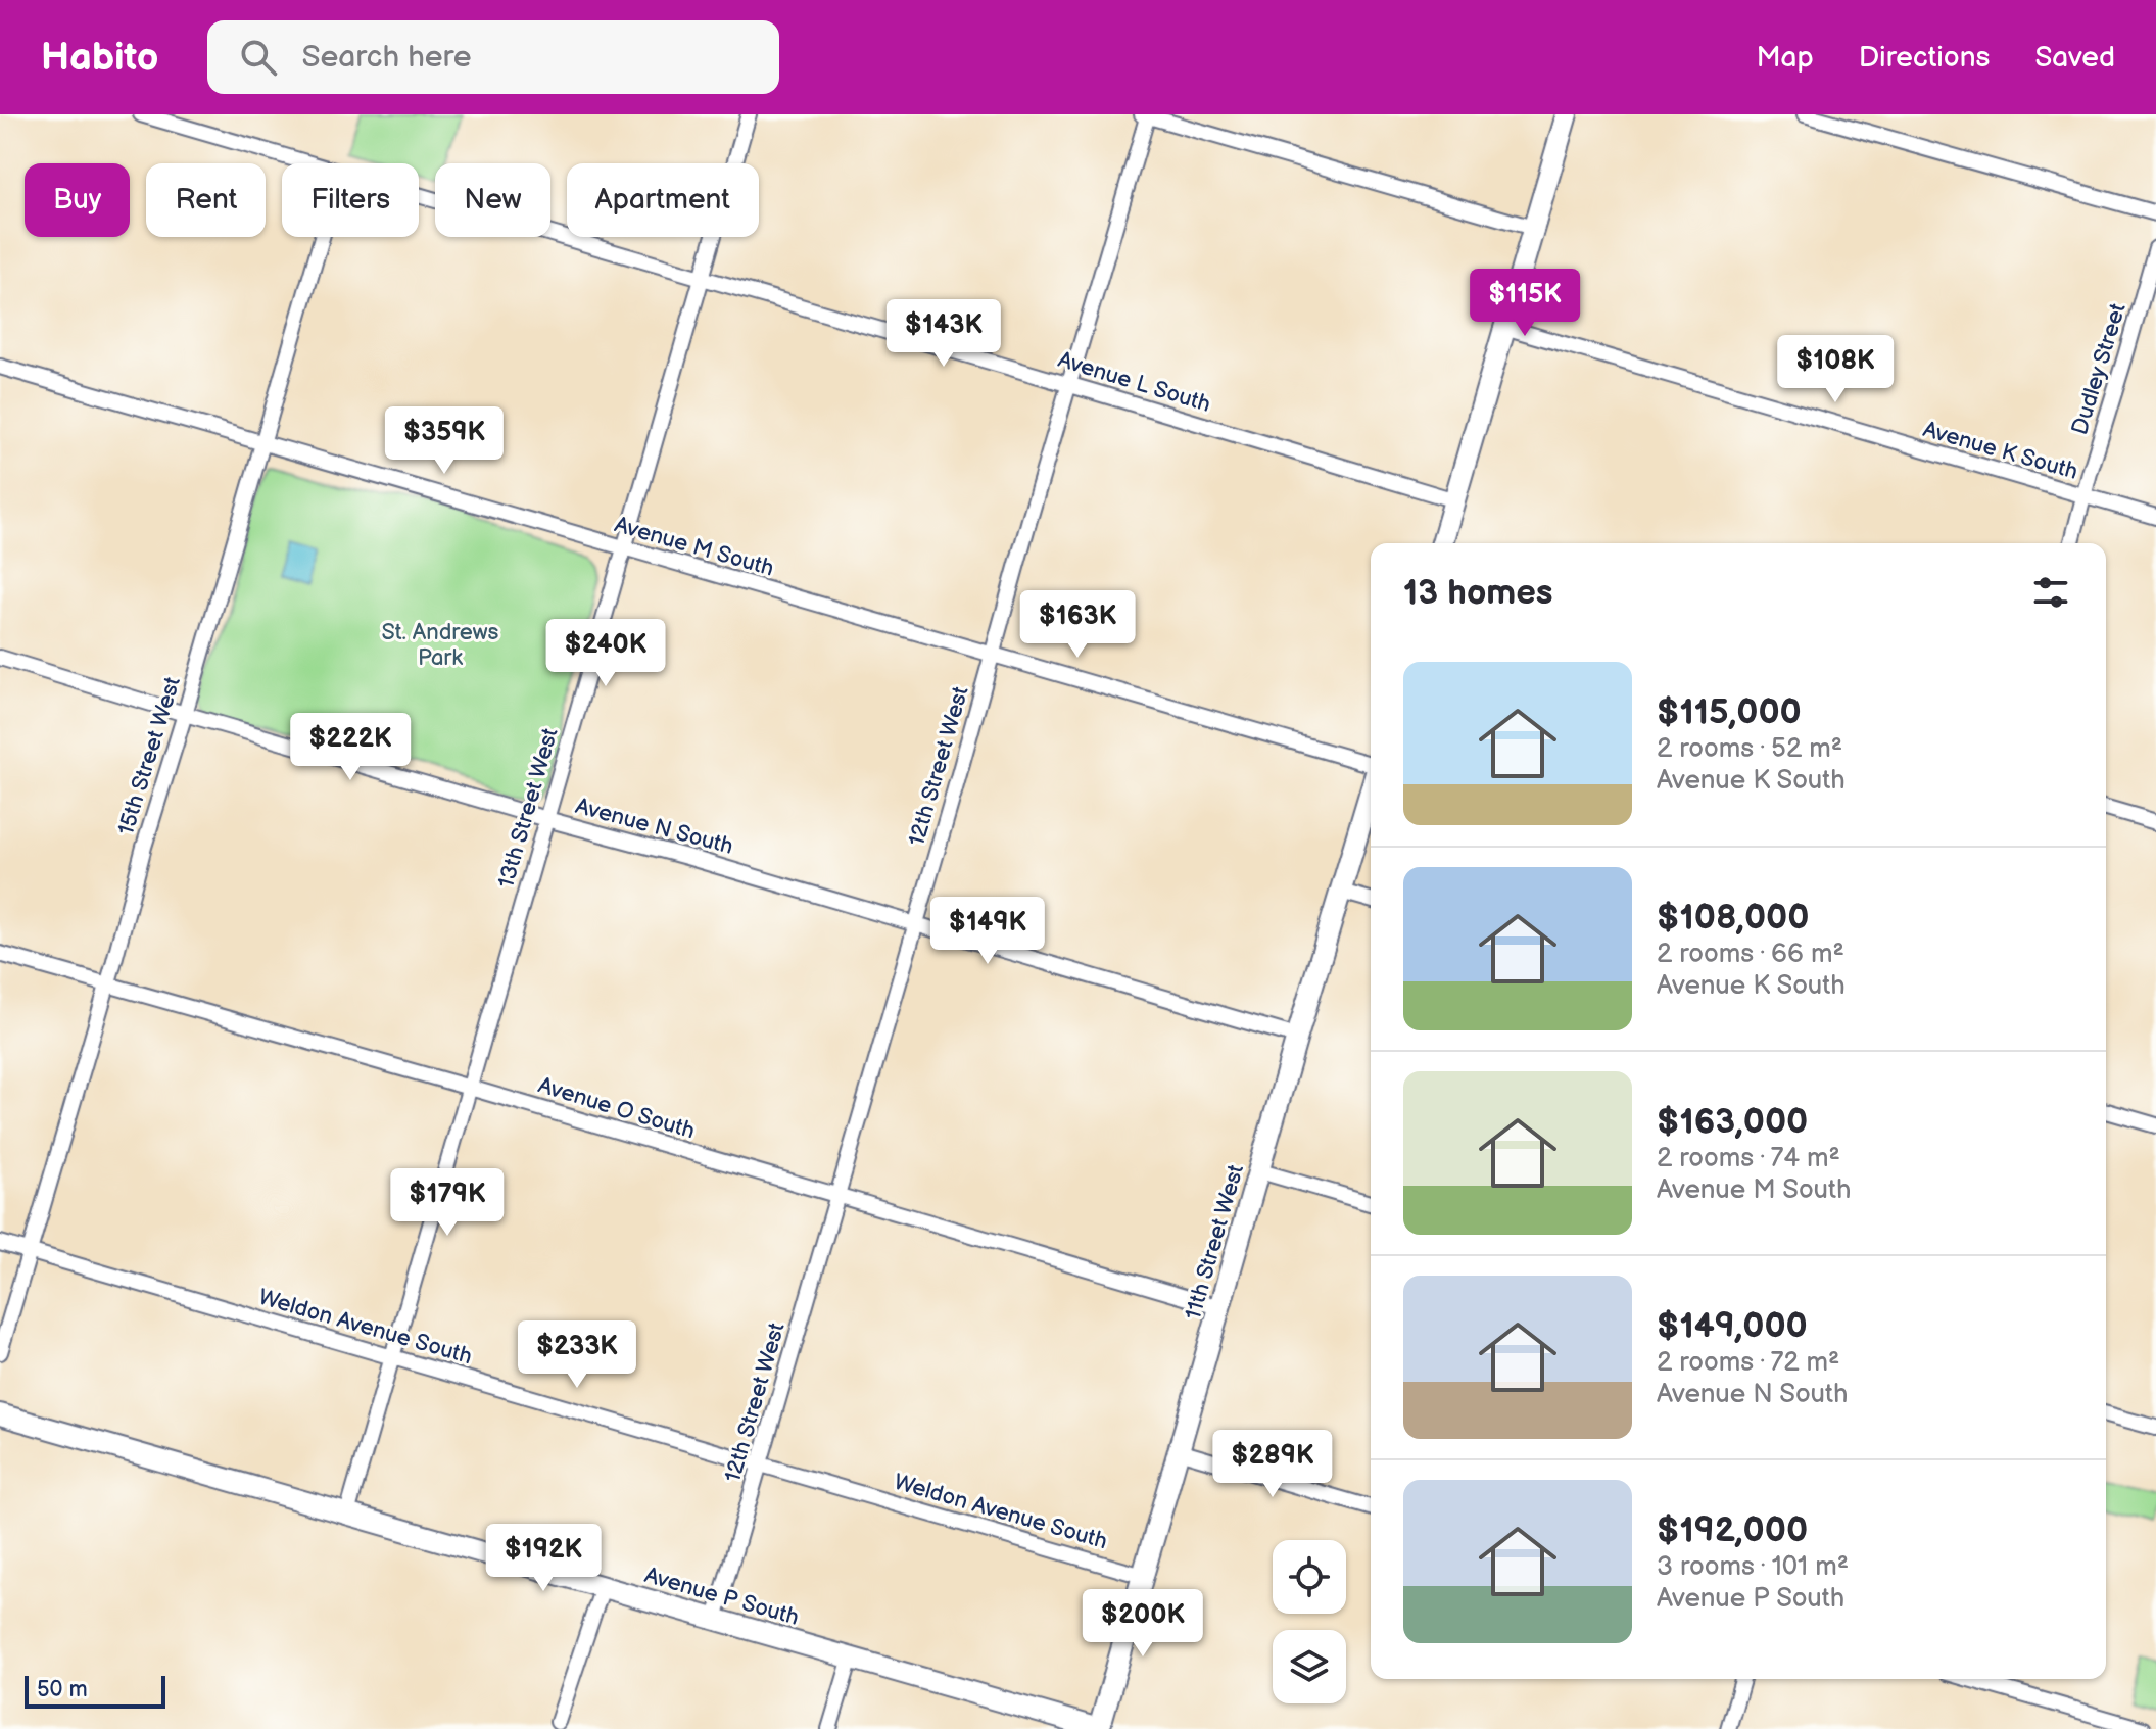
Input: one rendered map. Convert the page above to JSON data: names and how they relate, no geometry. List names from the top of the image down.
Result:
{
  "streets": {
    "street": [
      "Dudley Street",
      "Avenue L South",
      "Avenue K South",
      "Avenue M South",
      "15th Street West",
      "12th Street West",
      "13th Street West",
      "Avenue N South",
      "Avenue O South",
      "11th Street West",
      "Weldon Avenue South",
      "Avenue P South"
    ]
  },
  "crossings": [
    ["Dudley Street", "Avenue K South"],
    ["Avenue L South", "12th Street West"],
    ["Avenue L South", "13th Street West"],
    ["Avenue M South", "15th Street West"],
    ["Avenue M South", "12th Street West"],
    ["Avenue M South", "13th Street West"],
    ["15th Street West", "Avenue N South"],
    ["15th Street West", "Avenue O South"],
    ["15th Street West", "Weldon Avenue South"],
    ["12th Street West", "Avenue N South"],
    ["12th Street West", "Avenue O South"],
    ["12th Street West", "Weldon Avenue South"],
    ["12th Street West", "Avenue P South"],
    ["13th Street West", "Avenue N South"],
    ["13th Street West", "Avenue O South"],
    ["13th Street West", "Weldon Avenue South"],
    ["13th Street West", "Avenue P South"],
    ["Avenue N South", "11th Street West"],
    ["Avenue O South", "11th Street West"],
    ["11th Street West", "Weldon Avenue South"],
    ["11th Street West", "Avenue P South"]
  ],
  "parks": ["St. Andrews Park"],
  "scale_bar": "50 m",
  "page": {
    "header": "Habito",
    "search": "Search here",
    "nav": ["Map", "Directions", "Saved"],
    "chip": [
      "Buy",
      "Rent",
      "Filters",
      "New",
      "Apartment"
    ],
    "price": [
      "$115K",
      "$143K",
      "$108K",
      "$359K",
      "$163K",
      "$240K",
      "$222K",
      "$149K",
      "$179K",
      "$233K",
      "$289K",
      "$192K",
      "$200K"
    ],
    "heading": "13 homes",
    "list": [
      {
        "name": "$115,000",
        "note": "2 rooms · 52 m² · Avenue K South"
      },
      {
        "name": "$108,000",
        "note": "2 rooms · 66 m² · Avenue K South"
      },
      {
        "name": "$163,000",
        "note": "2 rooms · 74 m² · Avenue M South"
      },
      {
        "name": "$149,000",
        "note": "2 rooms · 72 m² · Avenue N South"
      },
      {
        "name": "$192,000",
        "note": "3 rooms · 101 m² · Avenue P South"
      }
    ],
    "scale": "50 m"
  }
}
